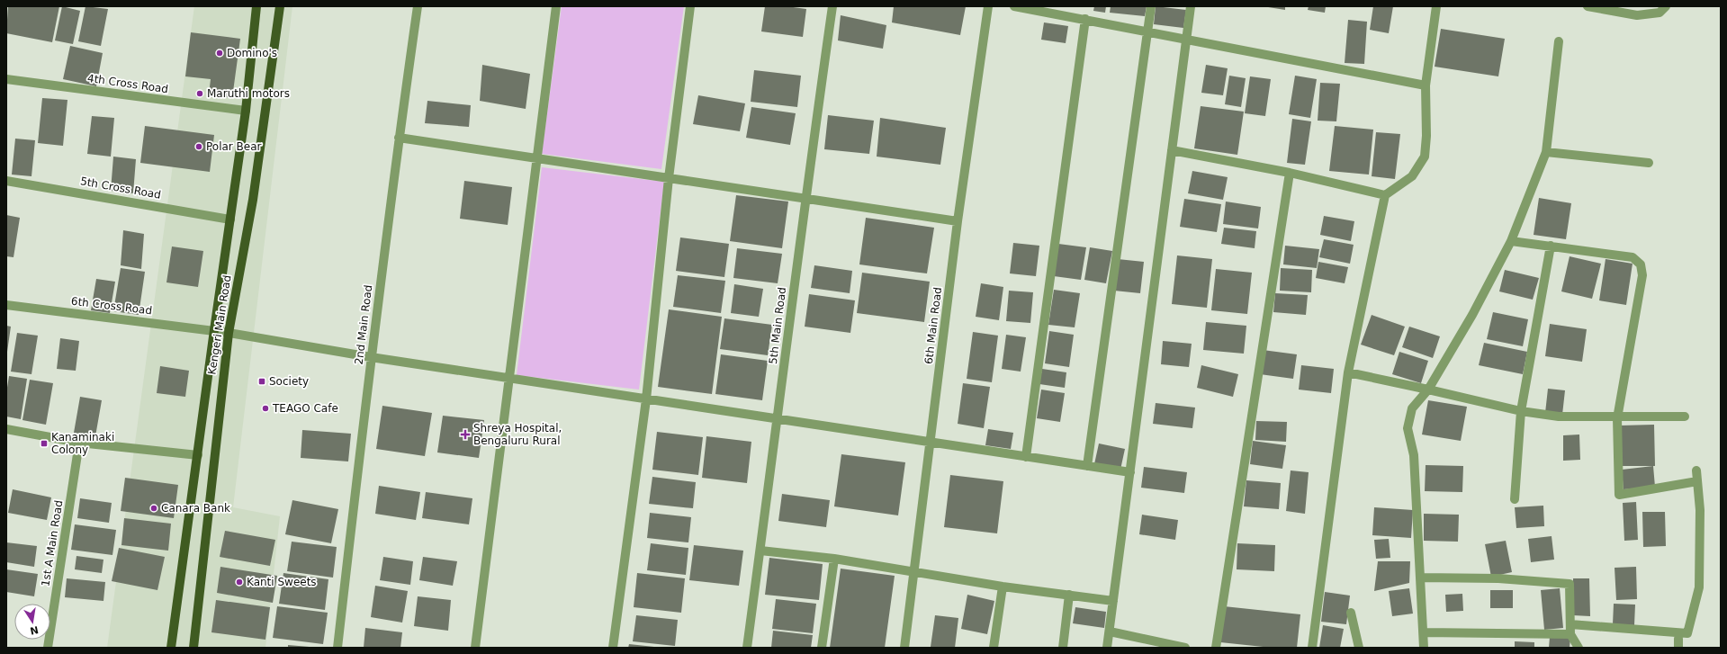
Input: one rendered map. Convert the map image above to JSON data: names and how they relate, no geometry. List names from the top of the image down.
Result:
{
  "streets": {
    "main road": ["Kengeri Main Road"],
    "street": [
      "4th Cross Road",
      "5th Cross Road",
      "6th Cross Road",
      "2nd Main Road",
      "5th Main Road",
      "6th Main Road",
      "1st A Main Road"
    ]
  },
  "crossings": [
    ["4th Cross Road", "Kengeri Main Road"],
    ["5th Cross Road", "Kengeri Main Road"],
    ["6th Cross Road", "Kengeri Main Road"],
    ["6th Cross Road", "2nd Main Road"],
    ["6th Cross Road", "5th Main Road"],
    ["6th Cross Road", "6th Main Road"]
  ],
  "places": {
    "other": [
      "Domino's",
      "Maruthi motors",
      "Polar Bear",
      "TEAGO Cafe",
      "Canara Bank",
      "Kanti Sweets"
    ],
    "transit": ["Society", "Kanaminaki Colony"],
    "health": ["Shreya Hospital, Bengaluru Rural"]
  },
  "north": "bottom"
}
